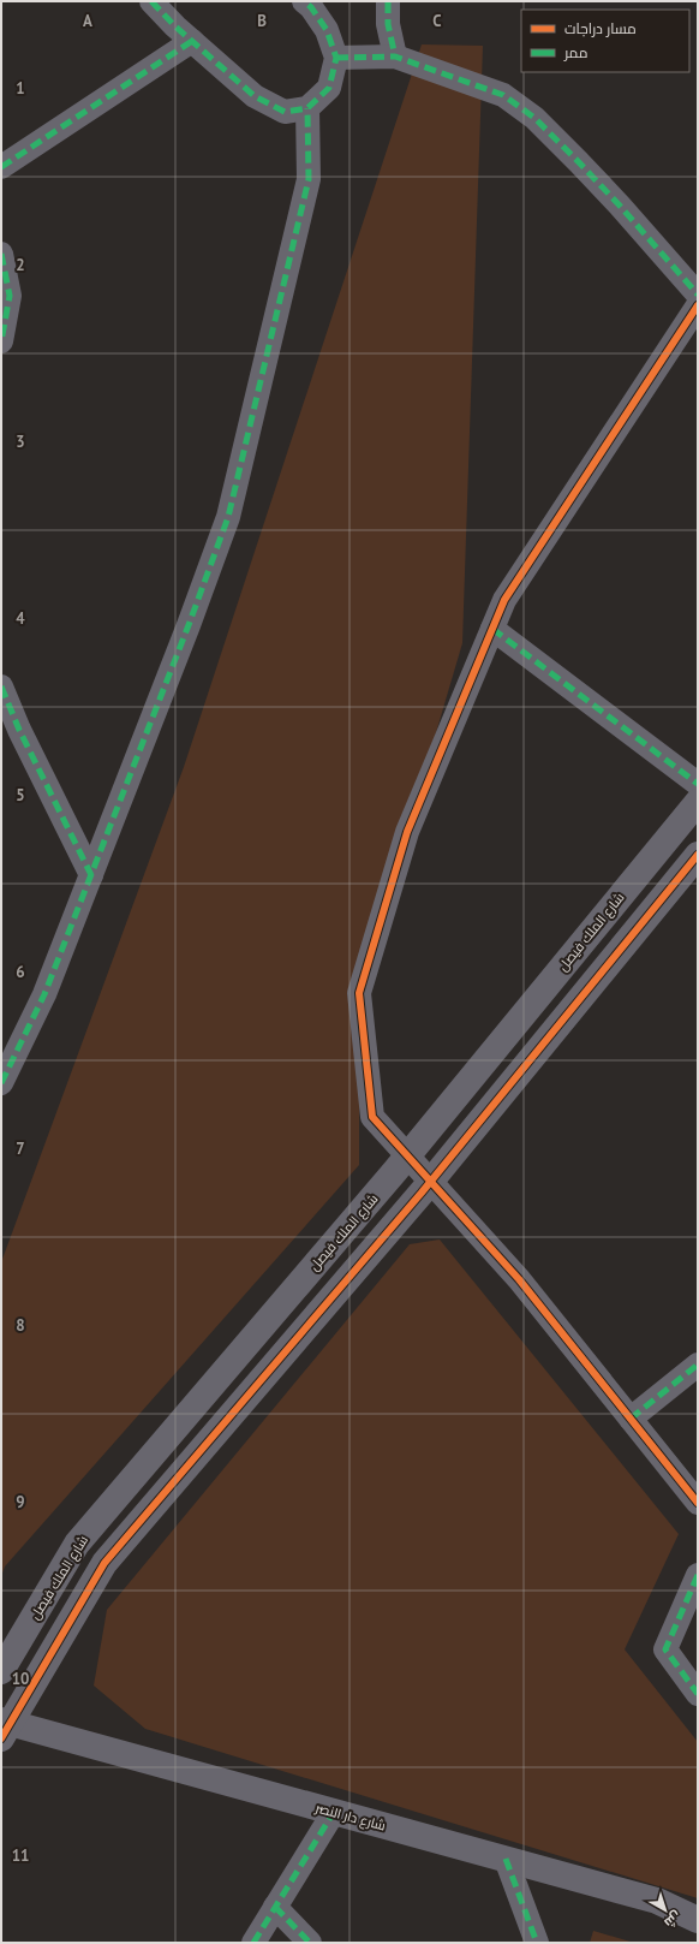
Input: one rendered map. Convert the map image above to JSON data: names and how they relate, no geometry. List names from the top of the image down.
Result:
{
  "streets": {
    "street": ["شارع الملك فيصل", "شارع دار النصر"]
  },
  "legend": ["مسار دراجات", "ممر"],
  "north": "bottom right",
  "grid": {
    "columns": ["A", "B", "C"],
    "rows": [
      "1",
      "2",
      "3",
      "4",
      "5",
      "6",
      "7",
      "8",
      "9",
      "10",
      "11"
    ]
  }
}
